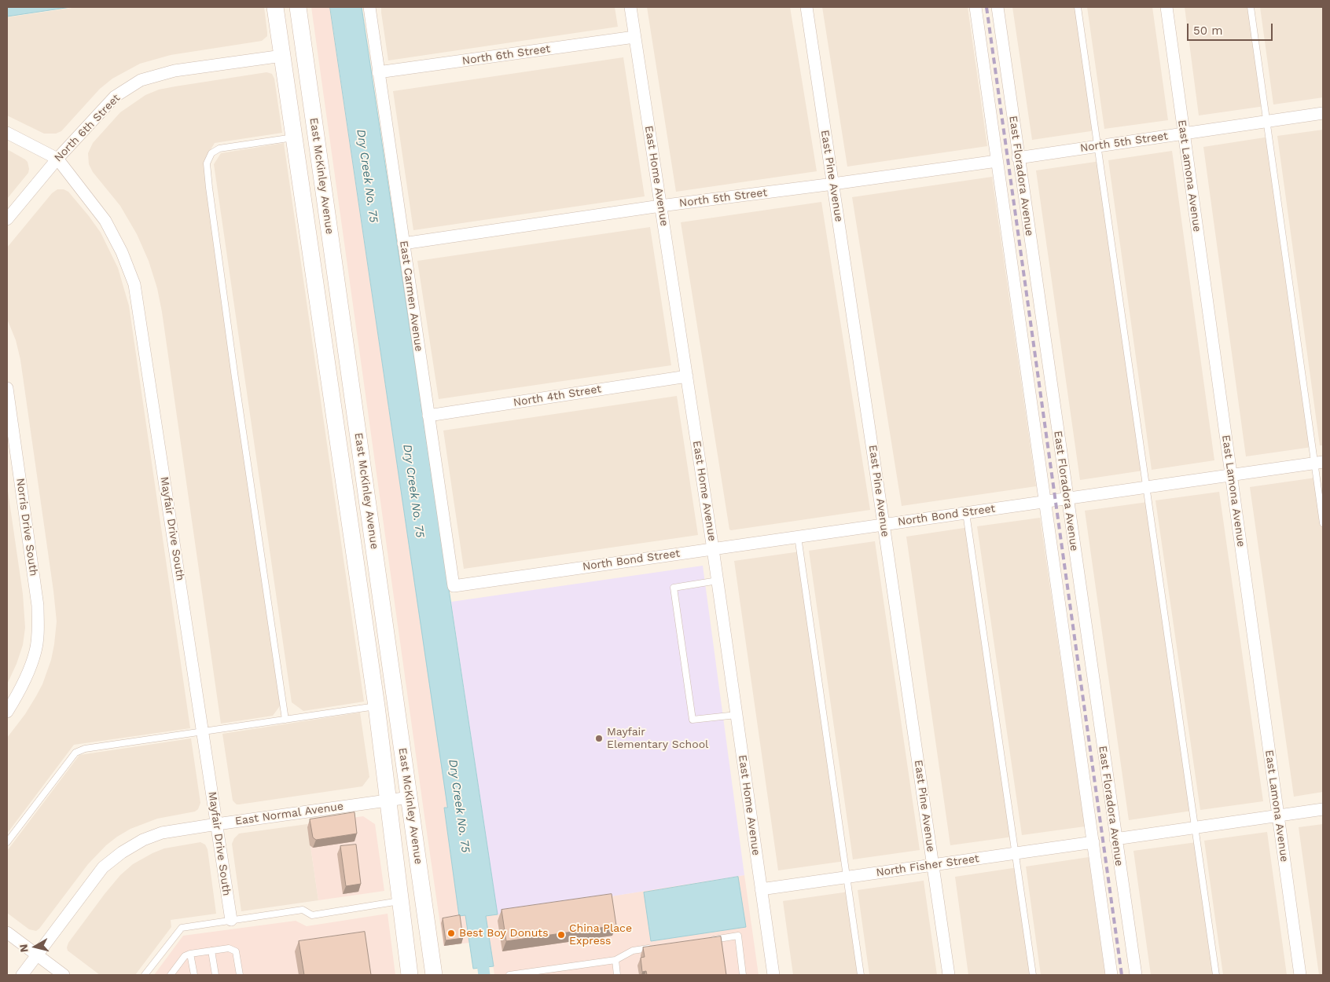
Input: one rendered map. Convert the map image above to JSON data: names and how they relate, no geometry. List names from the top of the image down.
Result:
{
  "streets": {
    "main road": ["East McKinley Avenue"],
    "street": [
      "North 6th Street",
      "North 5th Street",
      "East Home Avenue",
      "East Pine Avenue",
      "East Floradora Avenue",
      "East Lamona Avenue",
      "East Carmen Avenue",
      "North 4th Street",
      "North Bond Street",
      "Norris Drive South",
      "Mayfair Drive South",
      "East Normal Avenue",
      "North Fisher Street"
    ]
  },
  "crossings": [
    ["North 6th Street", "East McKinley Avenue"],
    ["North 6th Street", "East Home Avenue"],
    ["North 6th Street", "East Carmen Avenue"],
    ["North 6th Street", "Mayfair Drive South"],
    ["North 5th Street", "East Home Avenue"],
    ["North 5th Street", "East Pine Avenue"],
    ["North 5th Street", "East Floradora Avenue"],
    ["North 5th Street", "East Lamona Avenue"],
    ["North 5th Street", "East Carmen Avenue"],
    ["East McKinley Avenue", "East Normal Avenue"],
    ["East Home Avenue", "North 4th Street"],
    ["East Home Avenue", "North Bond Street"],
    ["East Home Avenue", "North Fisher Street"],
    ["East Pine Avenue", "North Bond Street"],
    ["East Pine Avenue", "North Fisher Street"],
    ["East Floradora Avenue", "North Bond Street"],
    ["East Floradora Avenue", "North Fisher Street"],
    ["East Lamona Avenue", "North Bond Street"],
    ["East Carmen Avenue", "North 4th Street"],
    ["East Carmen Avenue", "North Bond Street"],
    ["Mayfair Drive South", "East Normal Avenue"]
  ],
  "water": ["Dry Creek No. 75"],
  "places": ["Mayfair Elementary School", "Best Boy Donuts", "China Place Express"],
  "scale_bar": "50 m",
  "north": "left"
}
